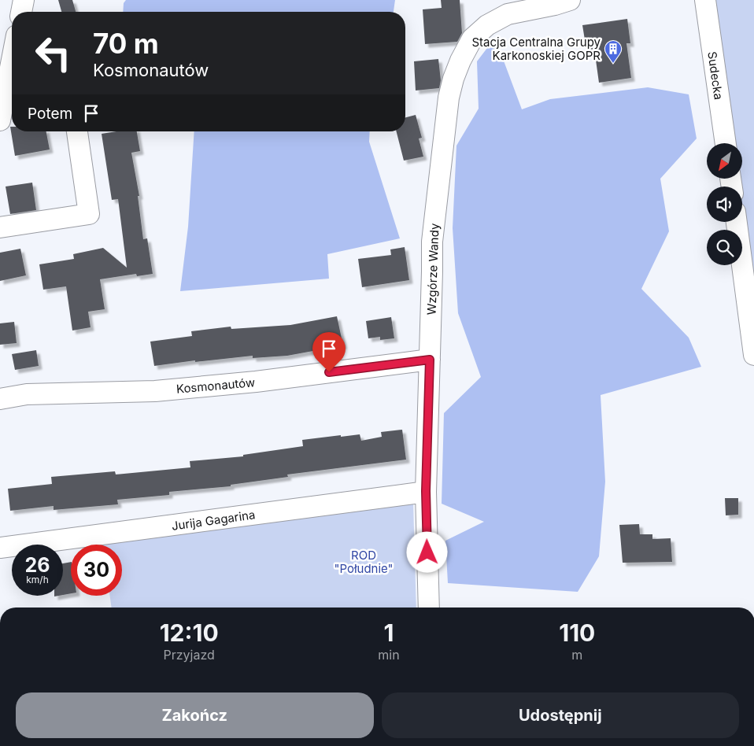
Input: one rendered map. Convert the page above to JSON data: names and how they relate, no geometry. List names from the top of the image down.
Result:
{
  "streets": {
    "street": [
      "Sudecka",
      "Wzgórze Wandy",
      "Kosmonautów",
      "Jurija Gagarina"
    ]
  },
  "crossings": [
    ["Wzgórze Wandy", "Kosmonautów"],
    ["Wzgórze Wandy", "Jurija Gagarina"]
  ],
  "parks": ["ROD \"Południe\""],
  "places": {
    "building": ["Stacja Centralna Grupy Karkonoskiej GOPR"]
  },
  "north": "bottom left",
  "page": {
    "turn": ["70 m", "Kosmonautów"],
    "then": "Potem",
    "speed": "26 km/h",
    "limit": "30",
    "eta": [
      "12:10",
      "Przyjazd",
      "1",
      "min",
      "110",
      "m"
    ],
    "buttons": ["Zakończ", "Udostępnij"]
  }
}
